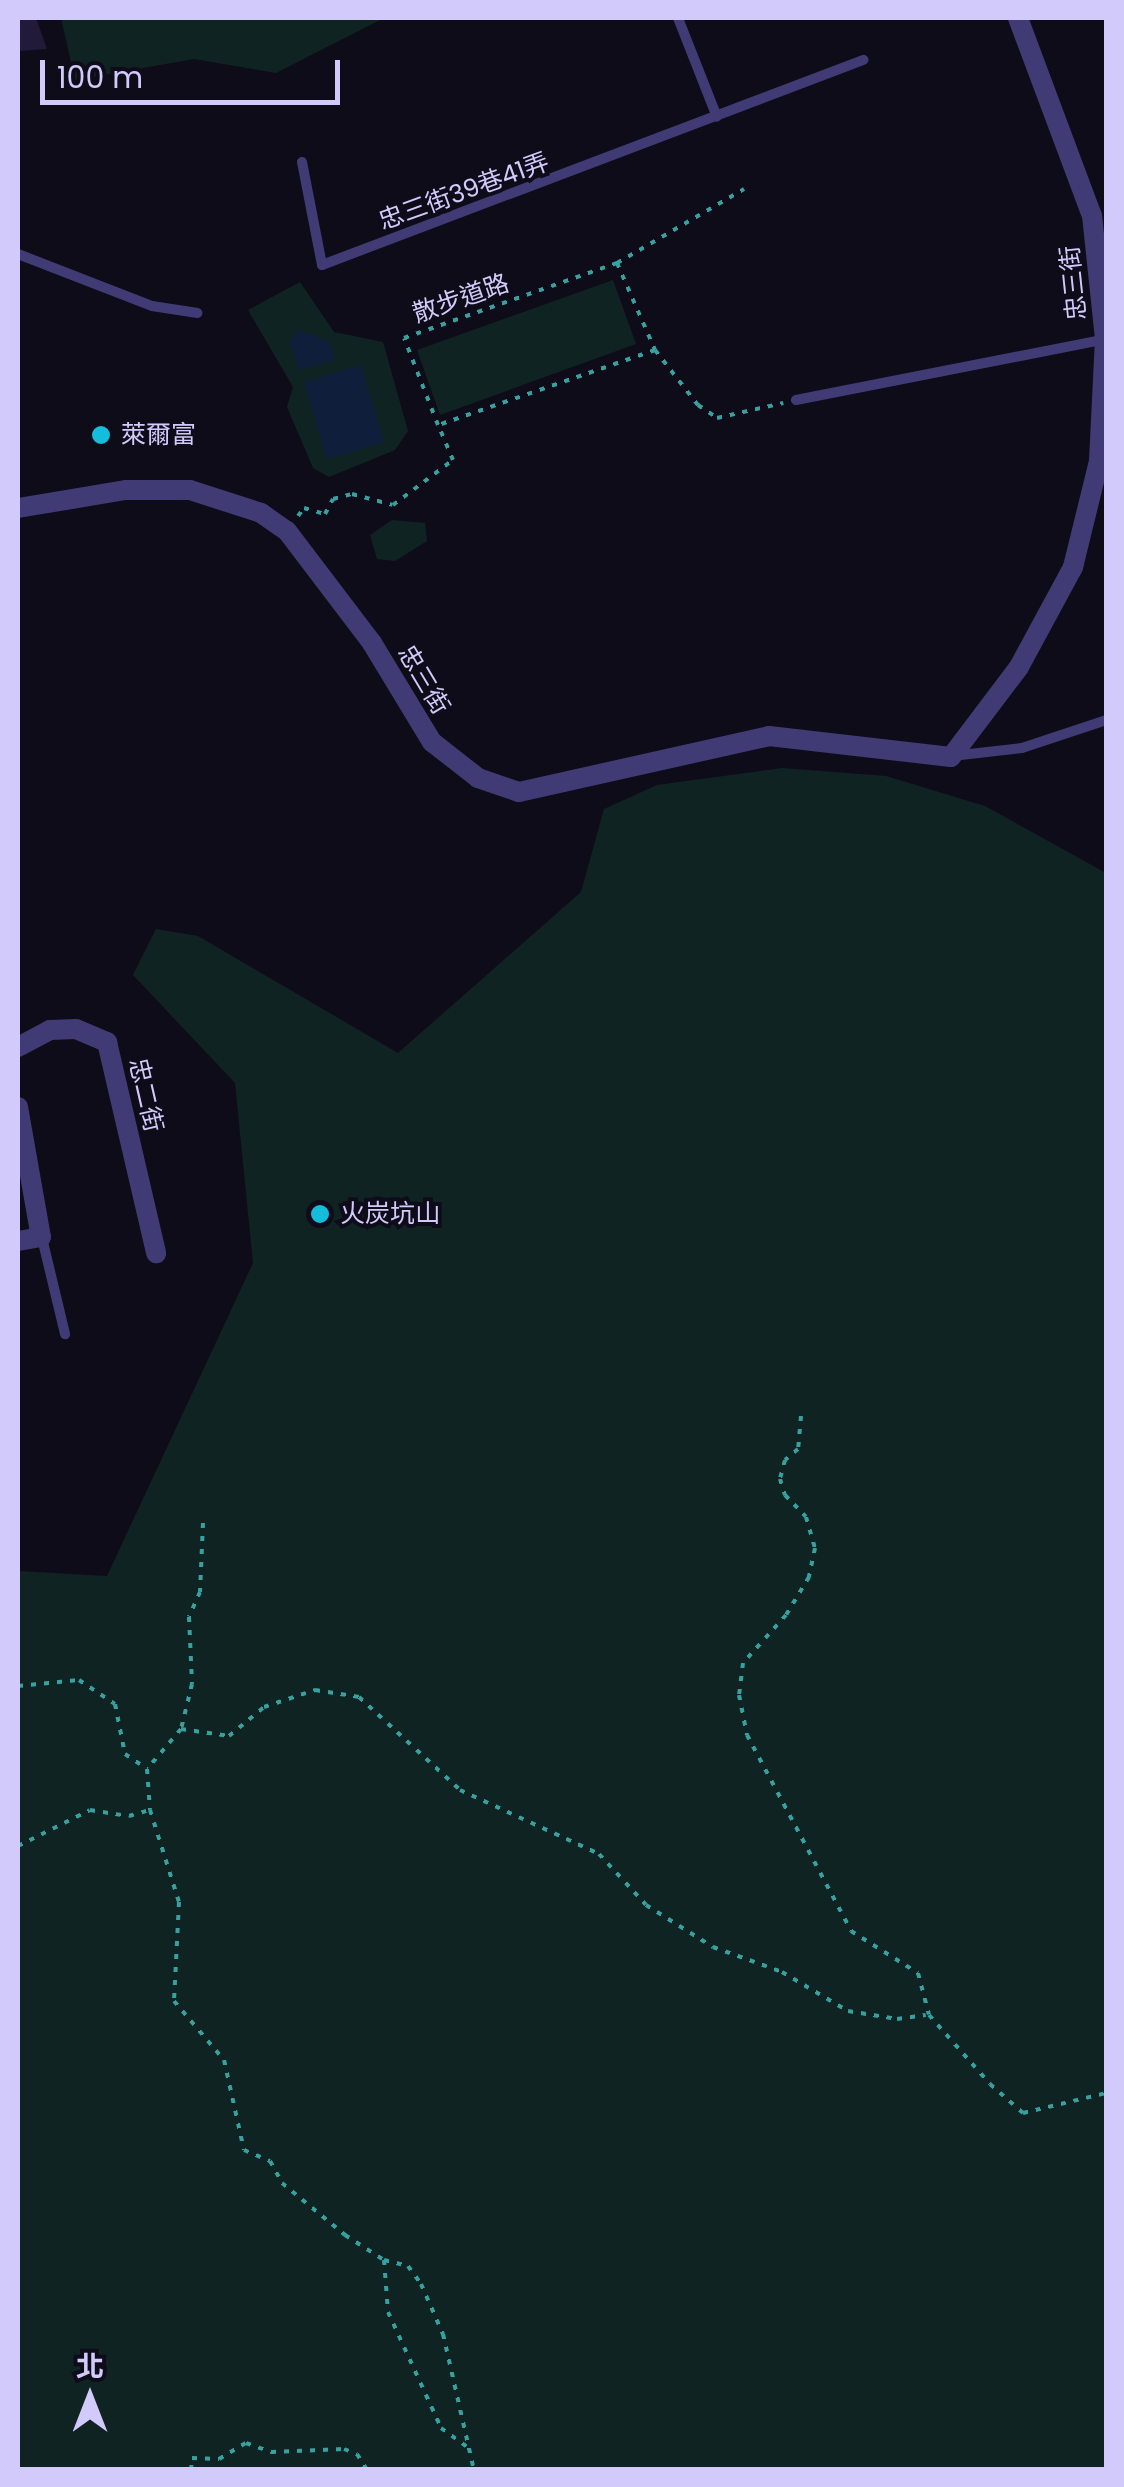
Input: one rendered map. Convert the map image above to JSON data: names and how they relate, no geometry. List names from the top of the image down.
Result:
{
  "streets": {
    "street": ["忠三街", "忠二街"],
    "lane": ["忠三街39巷41弄"],
    "path": ["散步道路"]
  },
  "crossings": [
    ["忠三街", "散步道路"]
  ],
  "places": ["萊爾富", "火炭坑山"],
  "scale_bar": "100 m",
  "north": "top"
}
